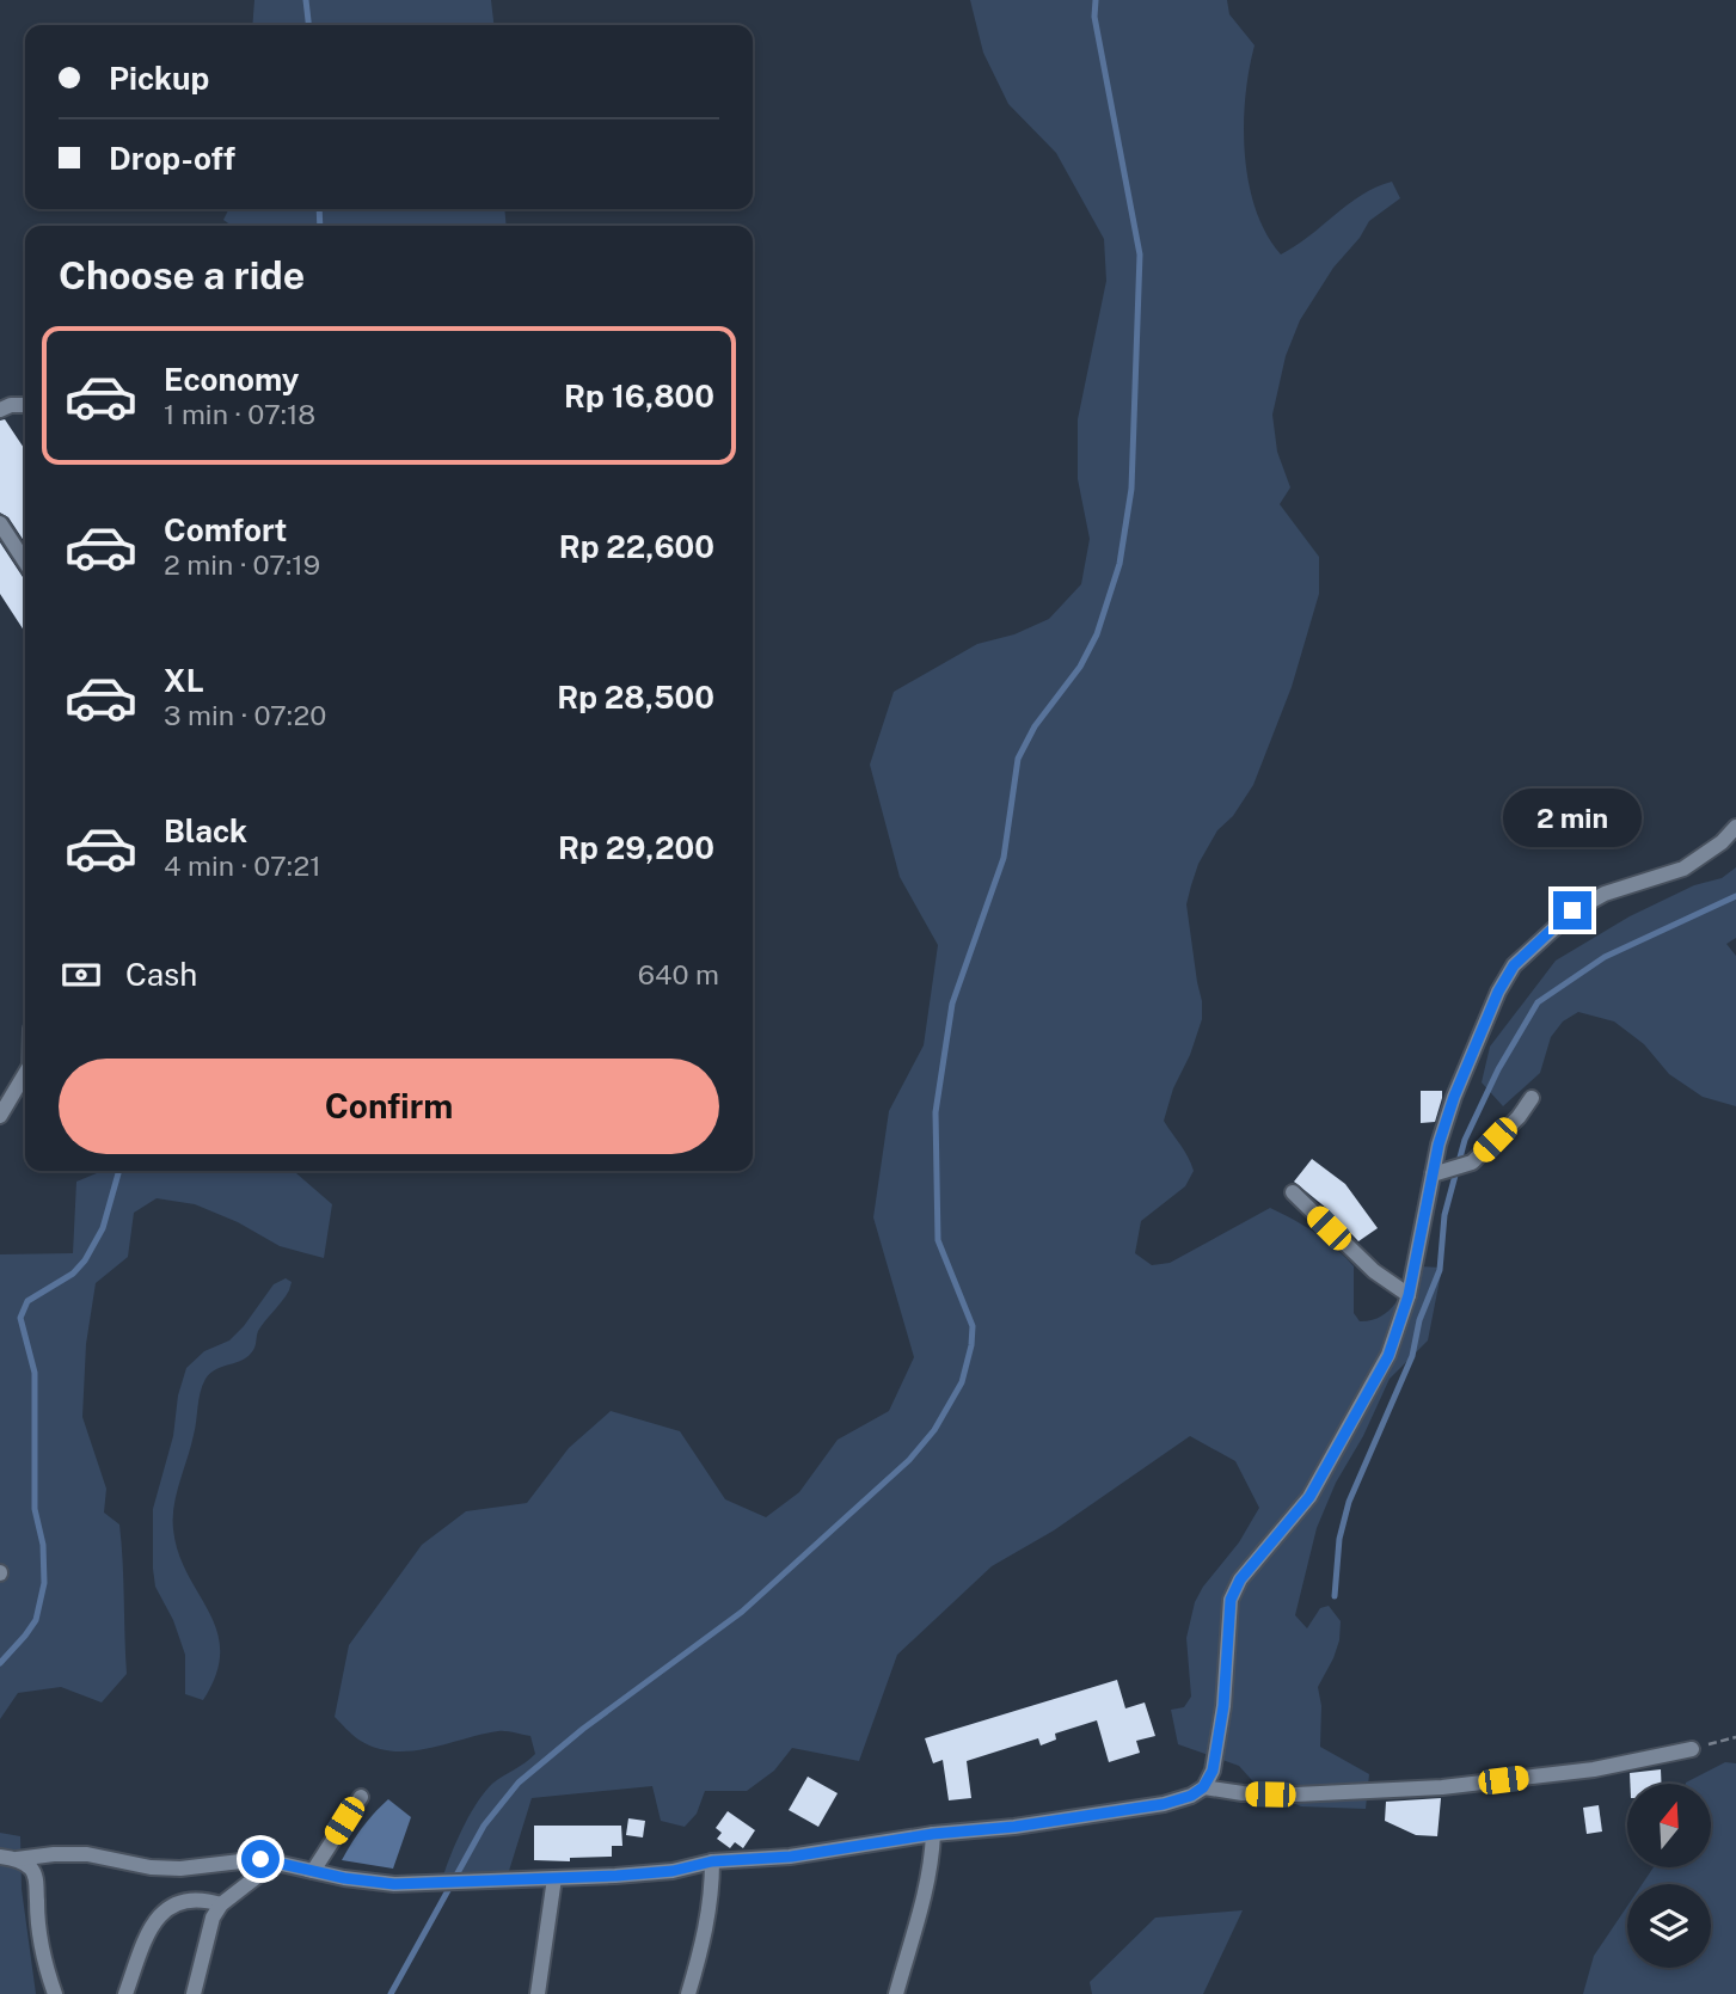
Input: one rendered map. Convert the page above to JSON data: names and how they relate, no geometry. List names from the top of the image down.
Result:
{
  "north": "top",
  "page": {
    "banner": ["Pickup", "Drop-off"],
    "heading": "Choose a ride",
    "list": [
      {
        "name": "Economy",
        "note": "1 min · 07:18",
        "value": "Rp 16,800"
      },
      {
        "name": "Comfort",
        "note": "2 min · 07:19",
        "value": "Rp 22,600"
      },
      {
        "name": "XL",
        "note": "3 min · 07:20",
        "value": "Rp 28,500"
      },
      {
        "name": "Black",
        "note": "4 min · 07:21",
        "value": "Rp 29,200"
      }
    ],
    "bubble": "2 min",
    "pay": ["Cash", "640 m"],
    "buttons": "Confirm"
  }
}
